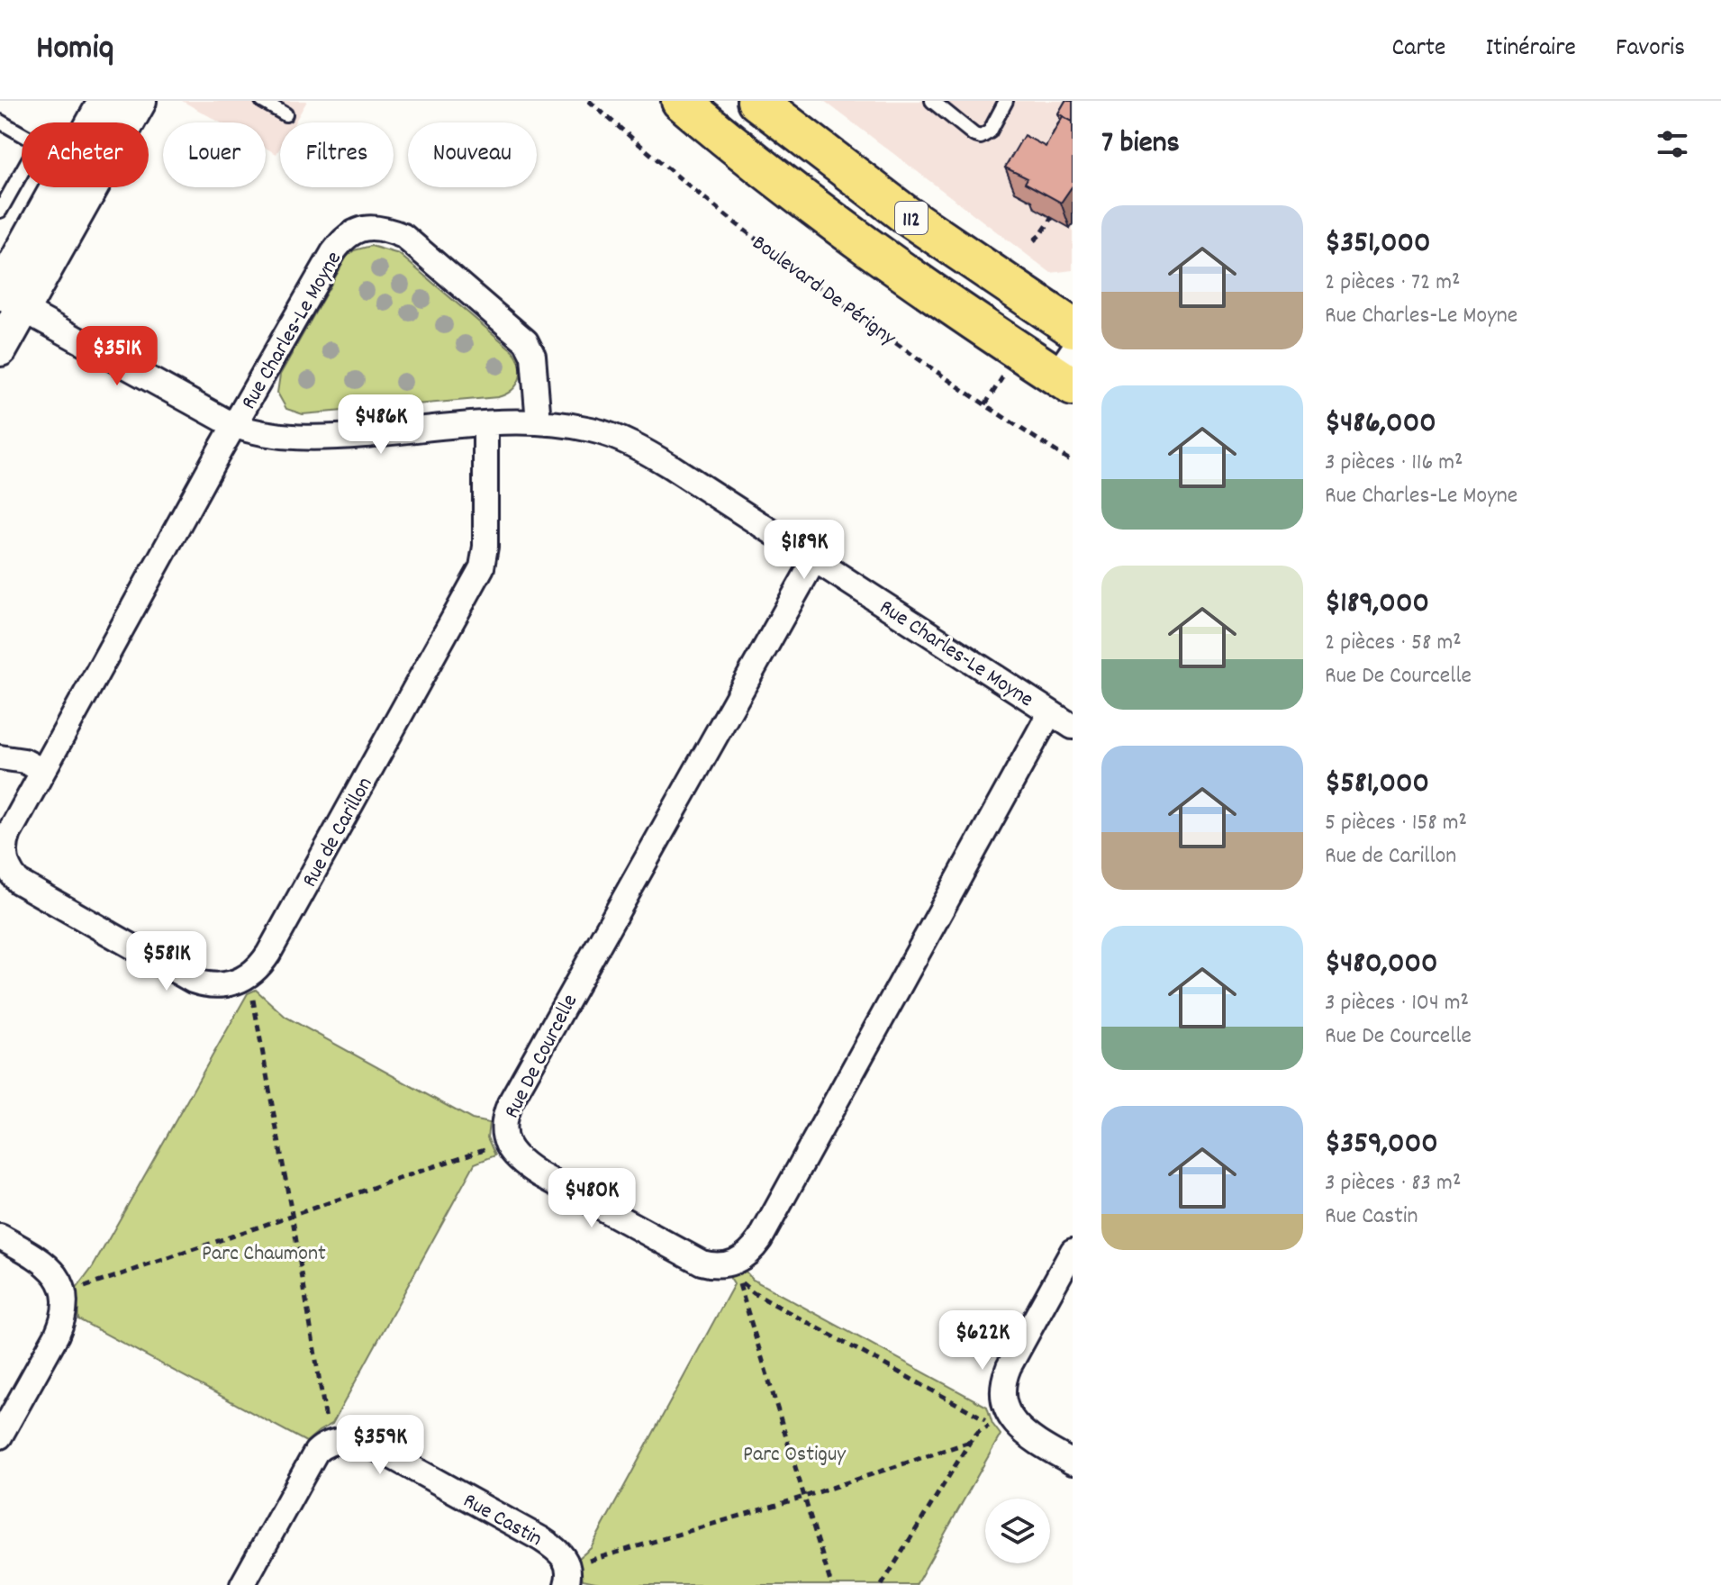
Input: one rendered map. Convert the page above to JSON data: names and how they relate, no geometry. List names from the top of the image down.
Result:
{
  "streets": {
    "main road": ["112"],
    "street": [
      "Rue Charles-Le Moyne",
      "Rue de Carillon",
      "Rue De Courcelle",
      "Rue Castin"
    ],
    "path": ["Boulevard De Périgny"]
  },
  "crossings": [
    ["Rue Charles-Le Moyne", "Rue de Carillon"],
    ["Rue Charles-Le Moyne", "Rue De Courcelle"]
  ],
  "parks": ["Parc Chaumont", "Parc Ostiguy"],
  "page": {
    "header": "Homiq",
    "nav": ["Carte", "Itinéraire", "Favoris"],
    "heading": "7 biens",
    "chip": [
      "Acheter",
      "Louer",
      "Filtres",
      "Nouveau"
    ],
    "list": [
      {
        "name": "$351,000",
        "note": "2 pièces · 72 m² · Rue Charles-Le Moyne"
      },
      {
        "name": "$486,000",
        "note": "3 pièces · 116 m² · Rue Charles-Le Moyne"
      },
      {
        "name": "$189,000",
        "note": "2 pièces · 58 m² · Rue De Courcelle"
      },
      {
        "name": "$581,000",
        "note": "5 pièces · 158 m² · Rue de Carillon"
      },
      {
        "name": "$480,000",
        "note": "3 pièces · 104 m² · Rue De Courcelle"
      },
      {
        "name": "$359,000",
        "note": "3 pièces · 83 m² · Rue Castin"
      }
    ],
    "price": [
      "$351K",
      "$486K",
      "$189K",
      "$581K",
      "$480K",
      "$622K",
      "$359K"
    ]
  }
}
